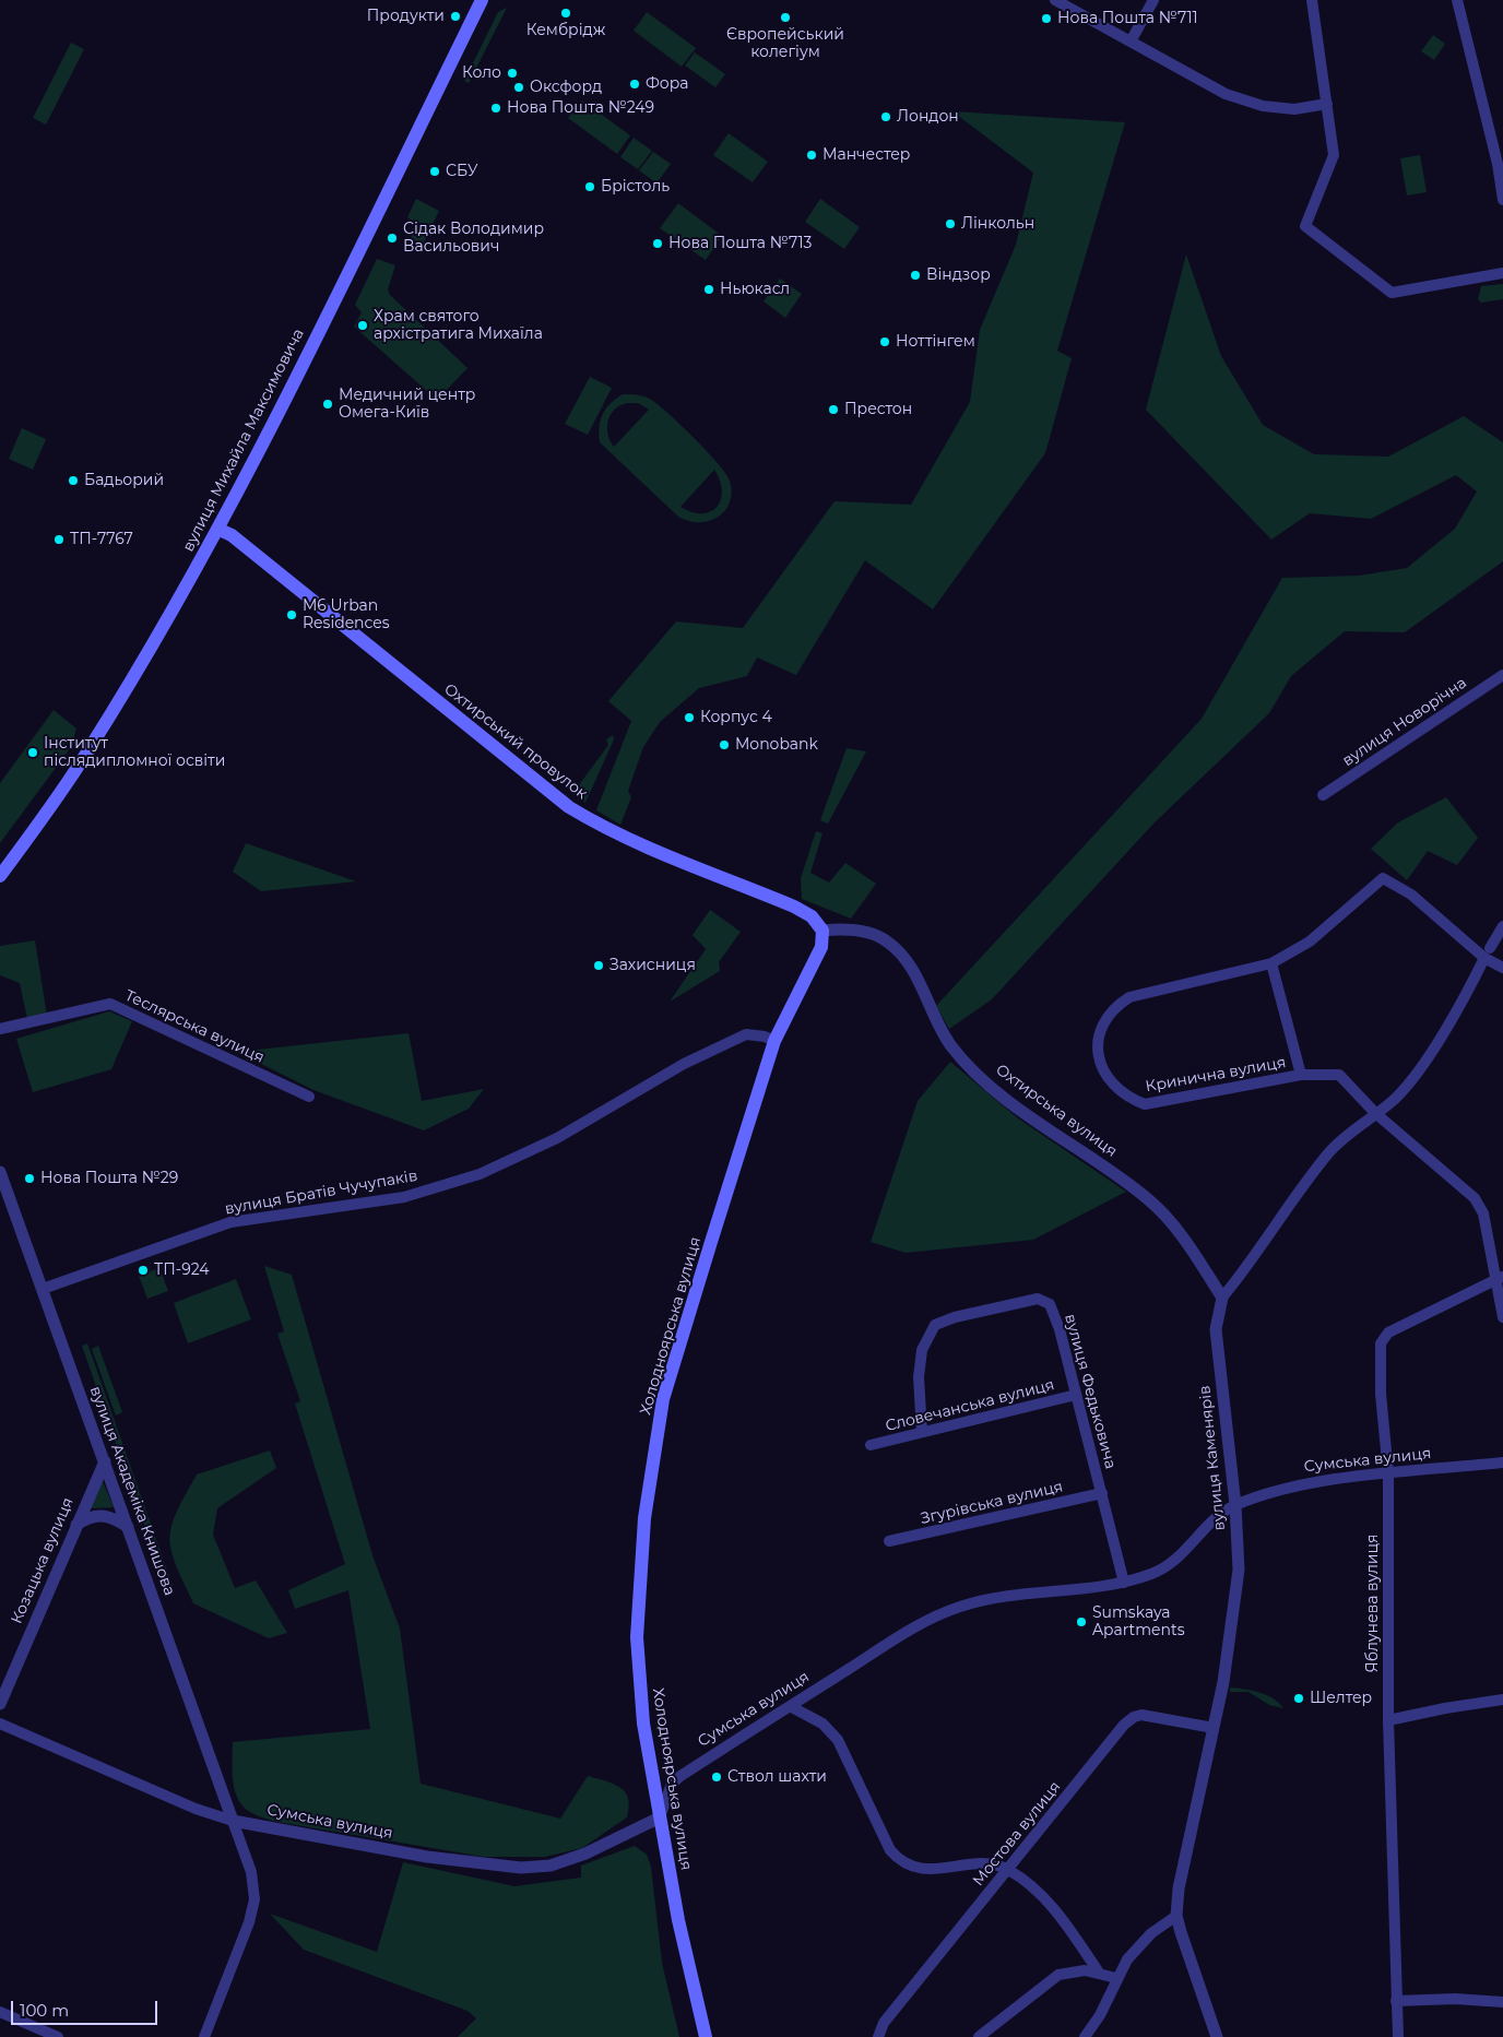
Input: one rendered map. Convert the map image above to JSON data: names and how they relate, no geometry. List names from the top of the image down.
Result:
{
  "streets": {
    "main road": ["вулиця Михайла Максимовича", "Охтирський провулок", "Холодноярська вулиця"],
    "street": [
      "вулиця Новорічна",
      "Теслярська вулиця",
      "Кринична вулиця",
      "Охтирська вулиця",
      "вулиця Братів Чучупаків",
      "вулиця Федьковича",
      "Словечанська вулиця",
      "вулиця Каменярів",
      "Сумська вулиця",
      "вулиця Академіка Книшова",
      "Згурівська вулиця",
      "Козацька вулиця",
      "Яблунева вулиця",
      "Мостова вулиця"
    ]
  },
  "crossings": [
    ["вулиця Михайла Максимовича", "Охтирський провулок"],
    ["Охтирський провулок", "Охтирська вулиця"],
    ["Охтирський провулок", "Холодноярська вулиця"],
    ["Кринична вулиця", "вулиця Каменярів"],
    ["Кринична вулиця", "Яблунева вулиця"],
    ["Охтирська вулиця", "Холодноярська вулиця"],
    ["Охтирська вулиця", "вулиця Каменярів"],
    ["вулиця Братів Чучупаків", "Холодноярська вулиця"],
    ["вулиця Братів Чучупаків", "вулиця Академіка Книшова"],
    ["Холодноярська вулиця", "Сумська вулиця"],
    ["вулиця Федьковича", "Словечанська вулиця"],
    ["вулиця Федьковича", "Сумська вулиця"],
    ["вулиця Федьковича", "Згурівська вулиця"],
    ["вулиця Каменярів", "Сумська вулиця"],
    ["вулиця Каменярів", "Мостова вулиця"],
    ["Сумська вулиця", "вулиця Академіка Книшова"],
    ["Сумська вулиця", "Яблунева вулиця"],
    ["вулиця Академіка Книшова", "Козацька вулиця"]
  ],
  "places": [
    "Кембрідж",
    "Продукти",
    "Європейський колегіум",
    "Нова Пошта №711",
    "Коло",
    "Фора",
    "Оксфорд",
    "Нова Пошта №249",
    "Лондон",
    "Манчестер",
    "СБУ",
    "Брістоль",
    "Лінкольн",
    "Сідак Володимир Васильович",
    "Нова Пошта №713",
    "Віндзор",
    "Ньюкасл",
    "Храм святого архістратига Михаїла",
    "Ноттінгем",
    "Медичний центр Омега-Київ",
    "Престон",
    "Бадьорий",
    "ТП-7767",
    "M6 Urban Residences",
    "Корпус 4",
    "Monobank",
    "Інститут післядипломної освіти",
    "Захисниця",
    "Нова Пошта №29",
    "ТП-924",
    "Sumskaya Apartments",
    "Шелтер",
    "Ствол шахти"
  ],
  "scale_bar": "100 m"
}
